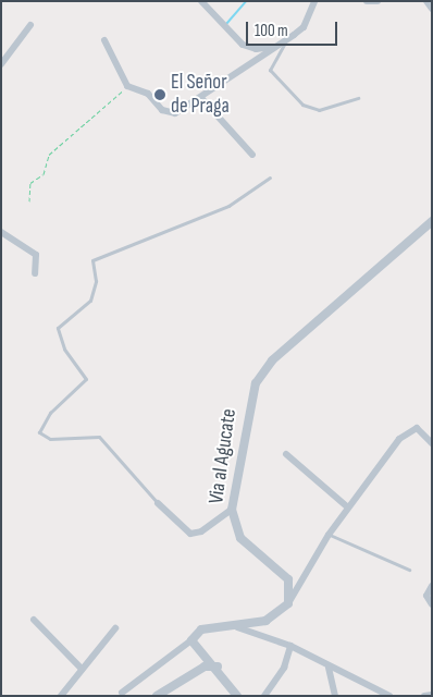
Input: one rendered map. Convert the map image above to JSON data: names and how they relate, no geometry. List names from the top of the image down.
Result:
{
  "streets": {
    "street": ["Via al Agucate"]
  },
  "places": ["El Señor de Praga"],
  "scale_bar": "100 m"
}
